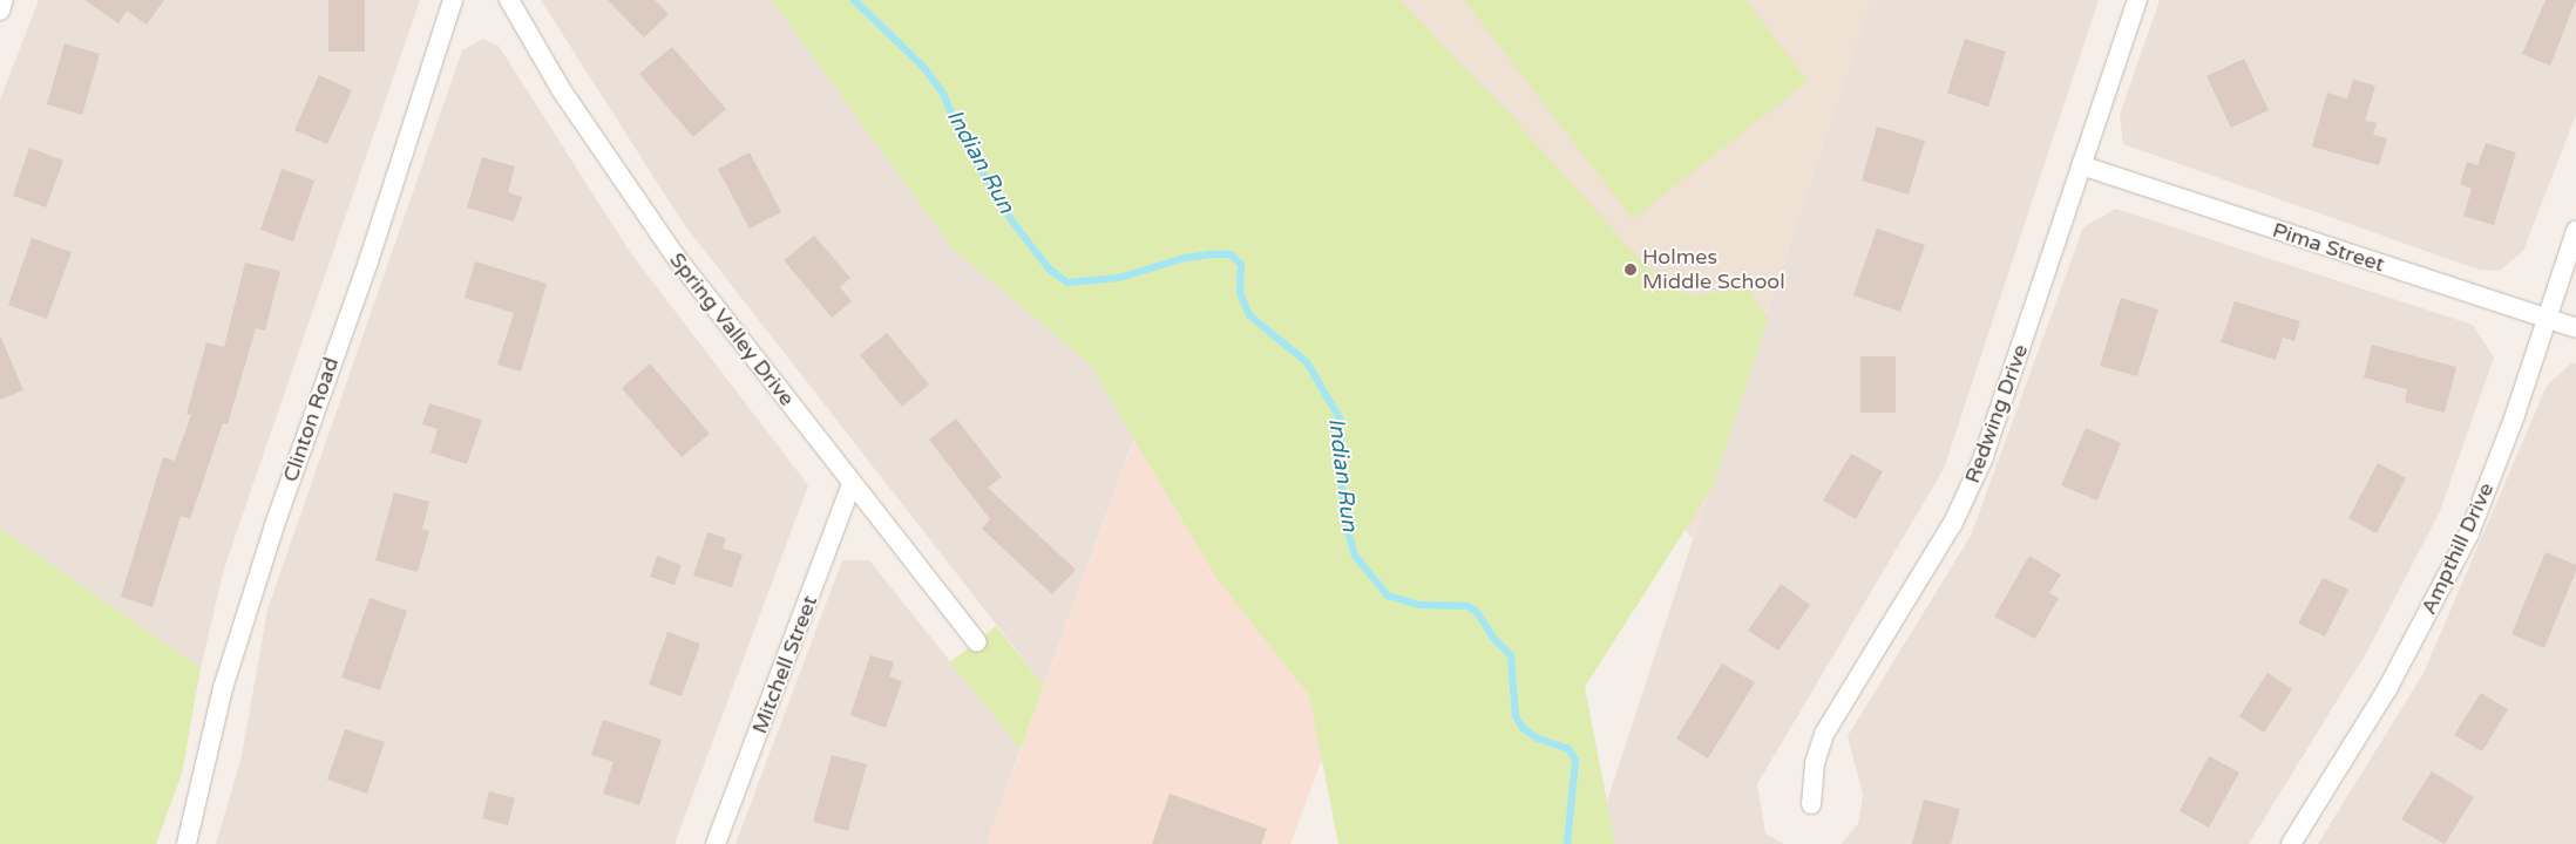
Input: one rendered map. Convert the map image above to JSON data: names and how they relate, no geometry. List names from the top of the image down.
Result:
{
  "streets": {
    "street": [
      "Pima Street",
      "Spring Valley Drive",
      "Redwing Drive",
      "Clinton Road",
      "Ampthill Drive",
      "Mitchell Street"
    ]
  },
  "crossings": [
    ["Pima Street", "Redwing Drive"],
    ["Pima Street", "Ampthill Drive"],
    ["Spring Valley Drive", "Mitchell Street"]
  ],
  "water": ["Indian Run"],
  "places": ["Holmes Middle School"]
}
